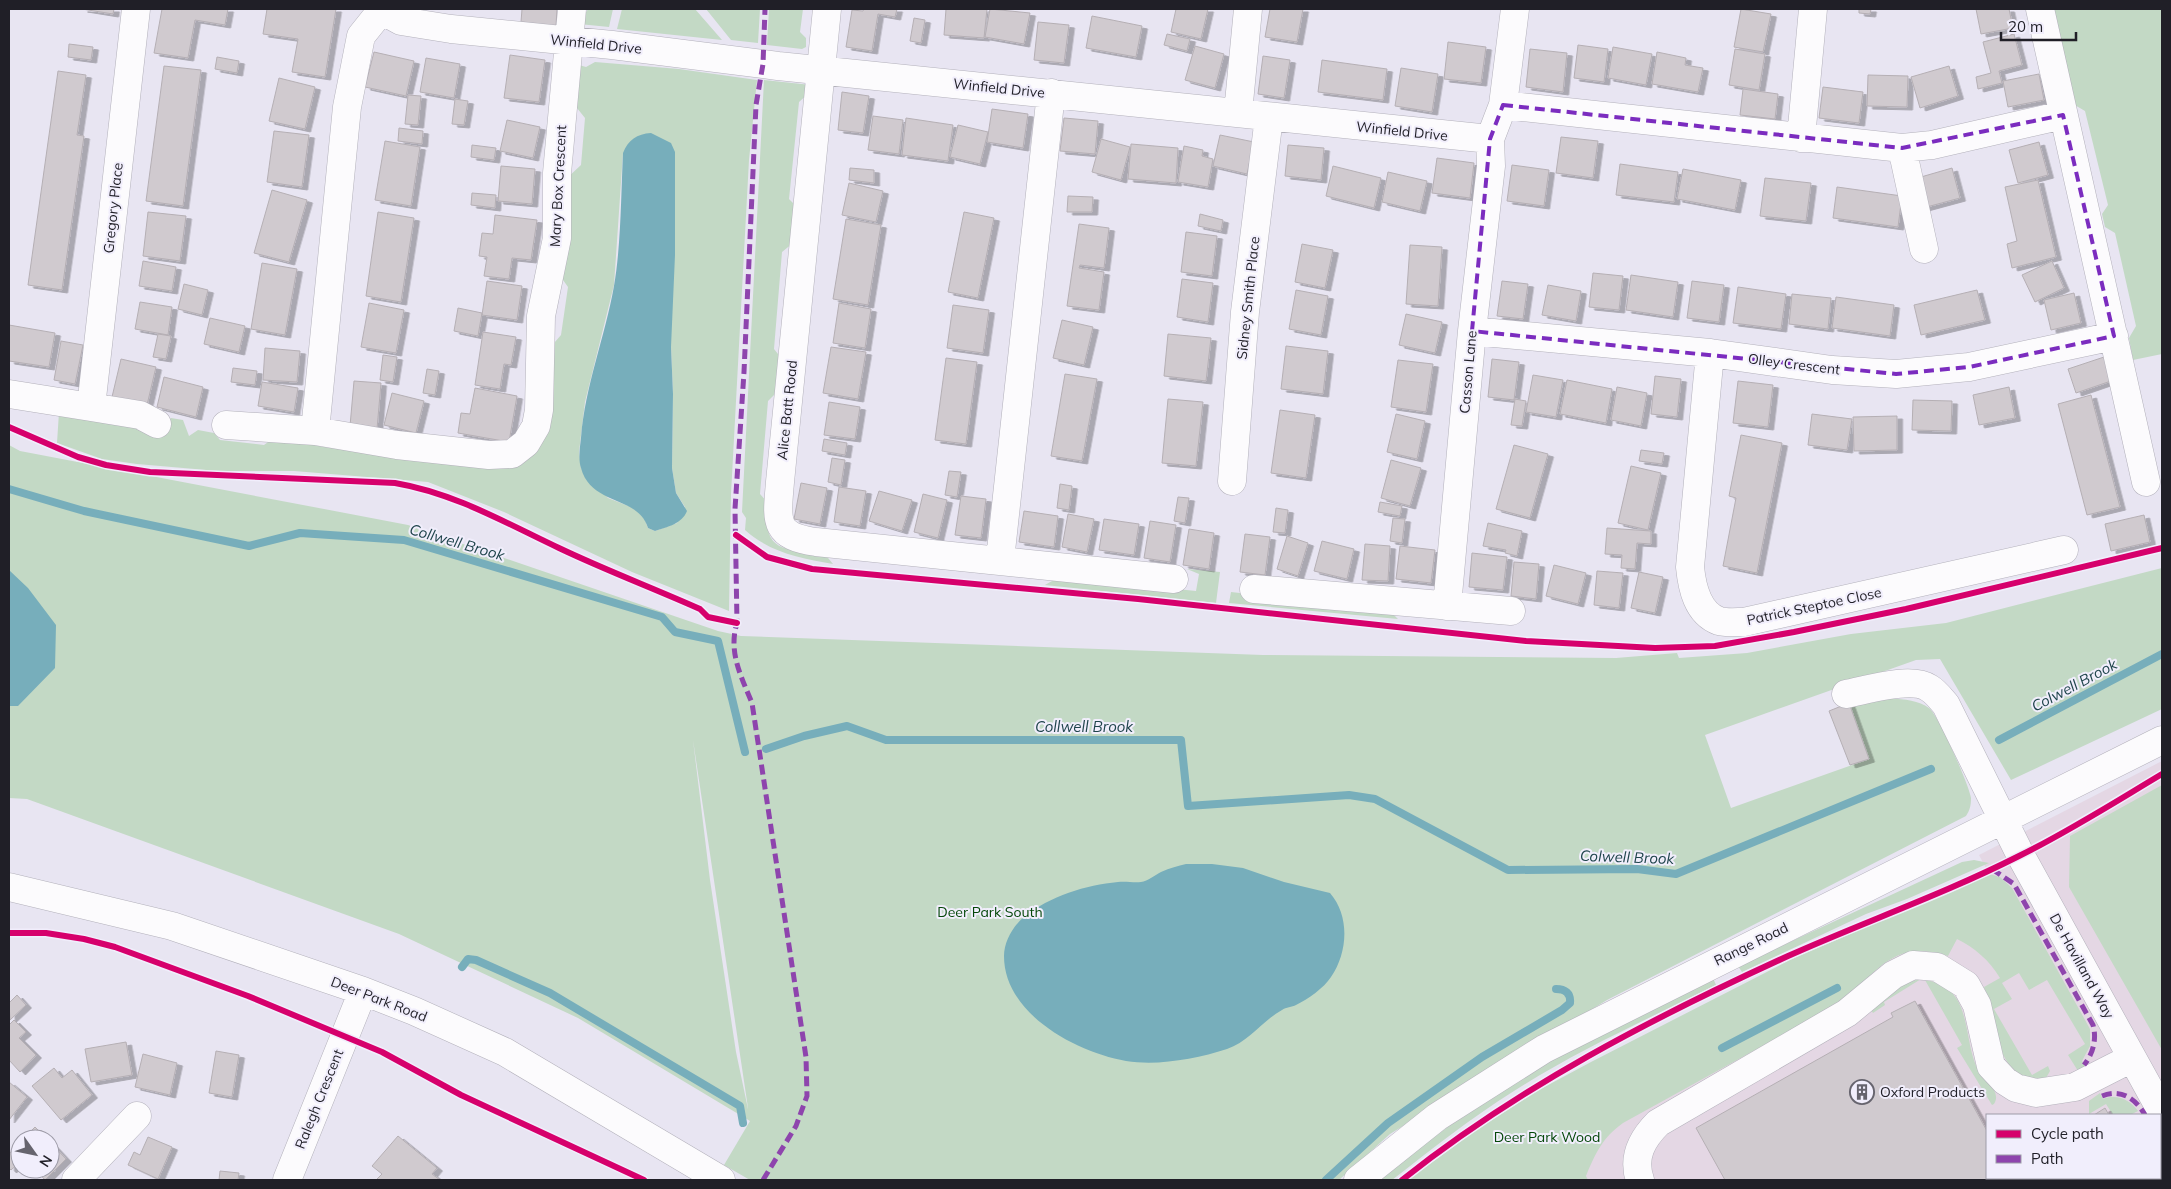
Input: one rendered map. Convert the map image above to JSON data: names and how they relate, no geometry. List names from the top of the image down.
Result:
{
  "streets": {
    "street": [
      "Winfield Drive",
      "Mary Box Crescent",
      "Gregory Place",
      "Sidney Smith Place",
      "Olley Crescent",
      "Casson Lane",
      "Alice Batt Road",
      "Patrick Steptoe Close",
      "Range Road",
      "De Havilland Way",
      "Deer Park Road",
      "Ralegh Crescent"
    ]
  },
  "crossings": [
    ["Winfield Drive", "Mary Box Crescent"],
    ["Winfield Drive", "Sidney Smith Place"],
    ["Winfield Drive", "Casson Lane"],
    ["Winfield Drive", "Alice Batt Road"],
    ["Olley Crescent", "Casson Lane"],
    ["Olley Crescent", "Patrick Steptoe Close"],
    ["Range Road", "De Havilland Way"],
    ["Deer Park Road", "Ralegh Crescent"]
  ],
  "water": ["Collwell Brook", "Colwell Brook"],
  "parks": ["Deer Park South", "Deer Park Wood"],
  "places": {
    "building": ["Oxford Products"]
  },
  "legend": ["Cycle path", "Path"],
  "scale_bar": "20 m",
  "north": "bottom right"
}
